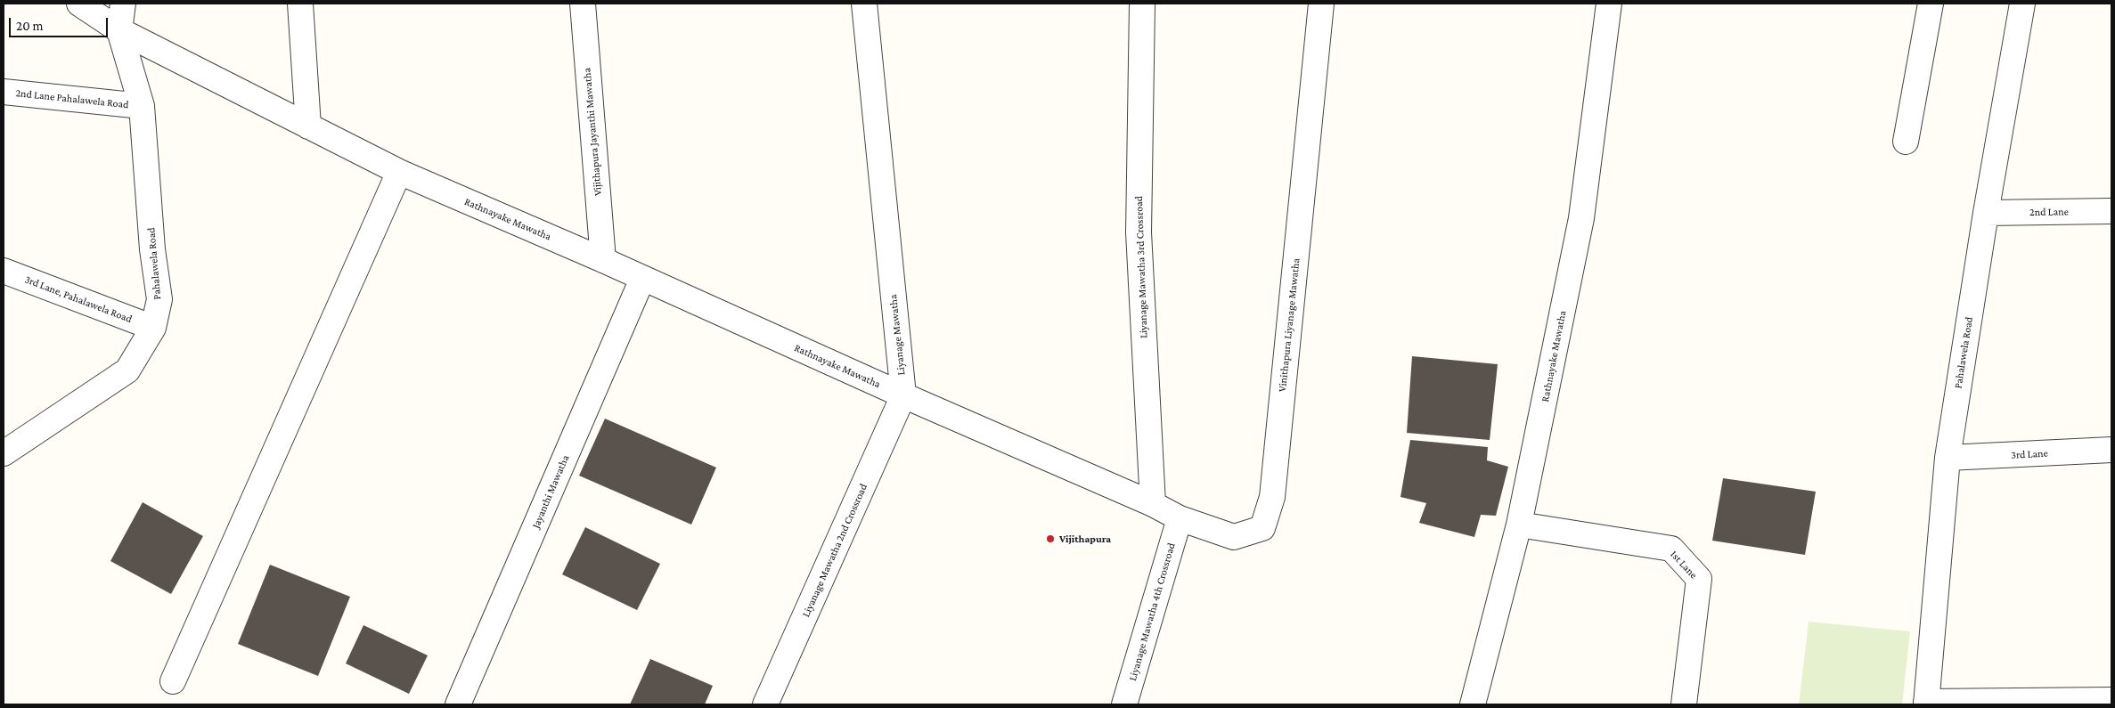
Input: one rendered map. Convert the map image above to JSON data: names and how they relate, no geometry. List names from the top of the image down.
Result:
{
  "streets": {
    "street": [
      "2nd Lane Pahalawela Road",
      "Vijithapura Jayanthi Mawatha",
      "2nd Lane",
      "Rathnayake Mawatha",
      "Pahalawela Road",
      "Liyanage Mawatha 3rd Crossroad",
      "3rd Lane, Pahalawela Road",
      "Vinithapura Liyanage Mawatha",
      "Liyanage Mawatha",
      "3rd Lane",
      "Jayanthi Mawatha",
      "Liyanage Mawatha 2nd Crossroad",
      "1st Lane",
      "Liyanage Mawatha 4th Crossroad"
    ]
  },
  "crossings": [
    ["2nd Lane Pahalawela Road", "Pahalawela Road"],
    ["Vijithapura Jayanthi Mawatha", "Rathnayake Mawatha"],
    ["2nd Lane", "Pahalawela Road"],
    ["Rathnayake Mawatha", "Pahalawela Road"],
    ["Rathnayake Mawatha", "Liyanage Mawatha"],
    ["Rathnayake Mawatha", "Jayanthi Mawatha"],
    ["Rathnayake Mawatha", "Liyanage Mawatha 2nd Crossroad"],
    ["Rathnayake Mawatha", "1st Lane"],
    ["Pahalawela Road", "3rd Lane, Pahalawela Road"],
    ["Pahalawela Road", "3rd Lane"],
    ["Liyanage Mawatha 3rd Crossroad", "Vinithapura Liyanage Mawatha"],
    ["Vinithapura Liyanage Mawatha", "Liyanage Mawatha 4th Crossroad"],
    ["Liyanage Mawatha", "Liyanage Mawatha 2nd Crossroad"]
  ],
  "places": ["Vijithapura"],
  "scale_bar": "20 m"
}
